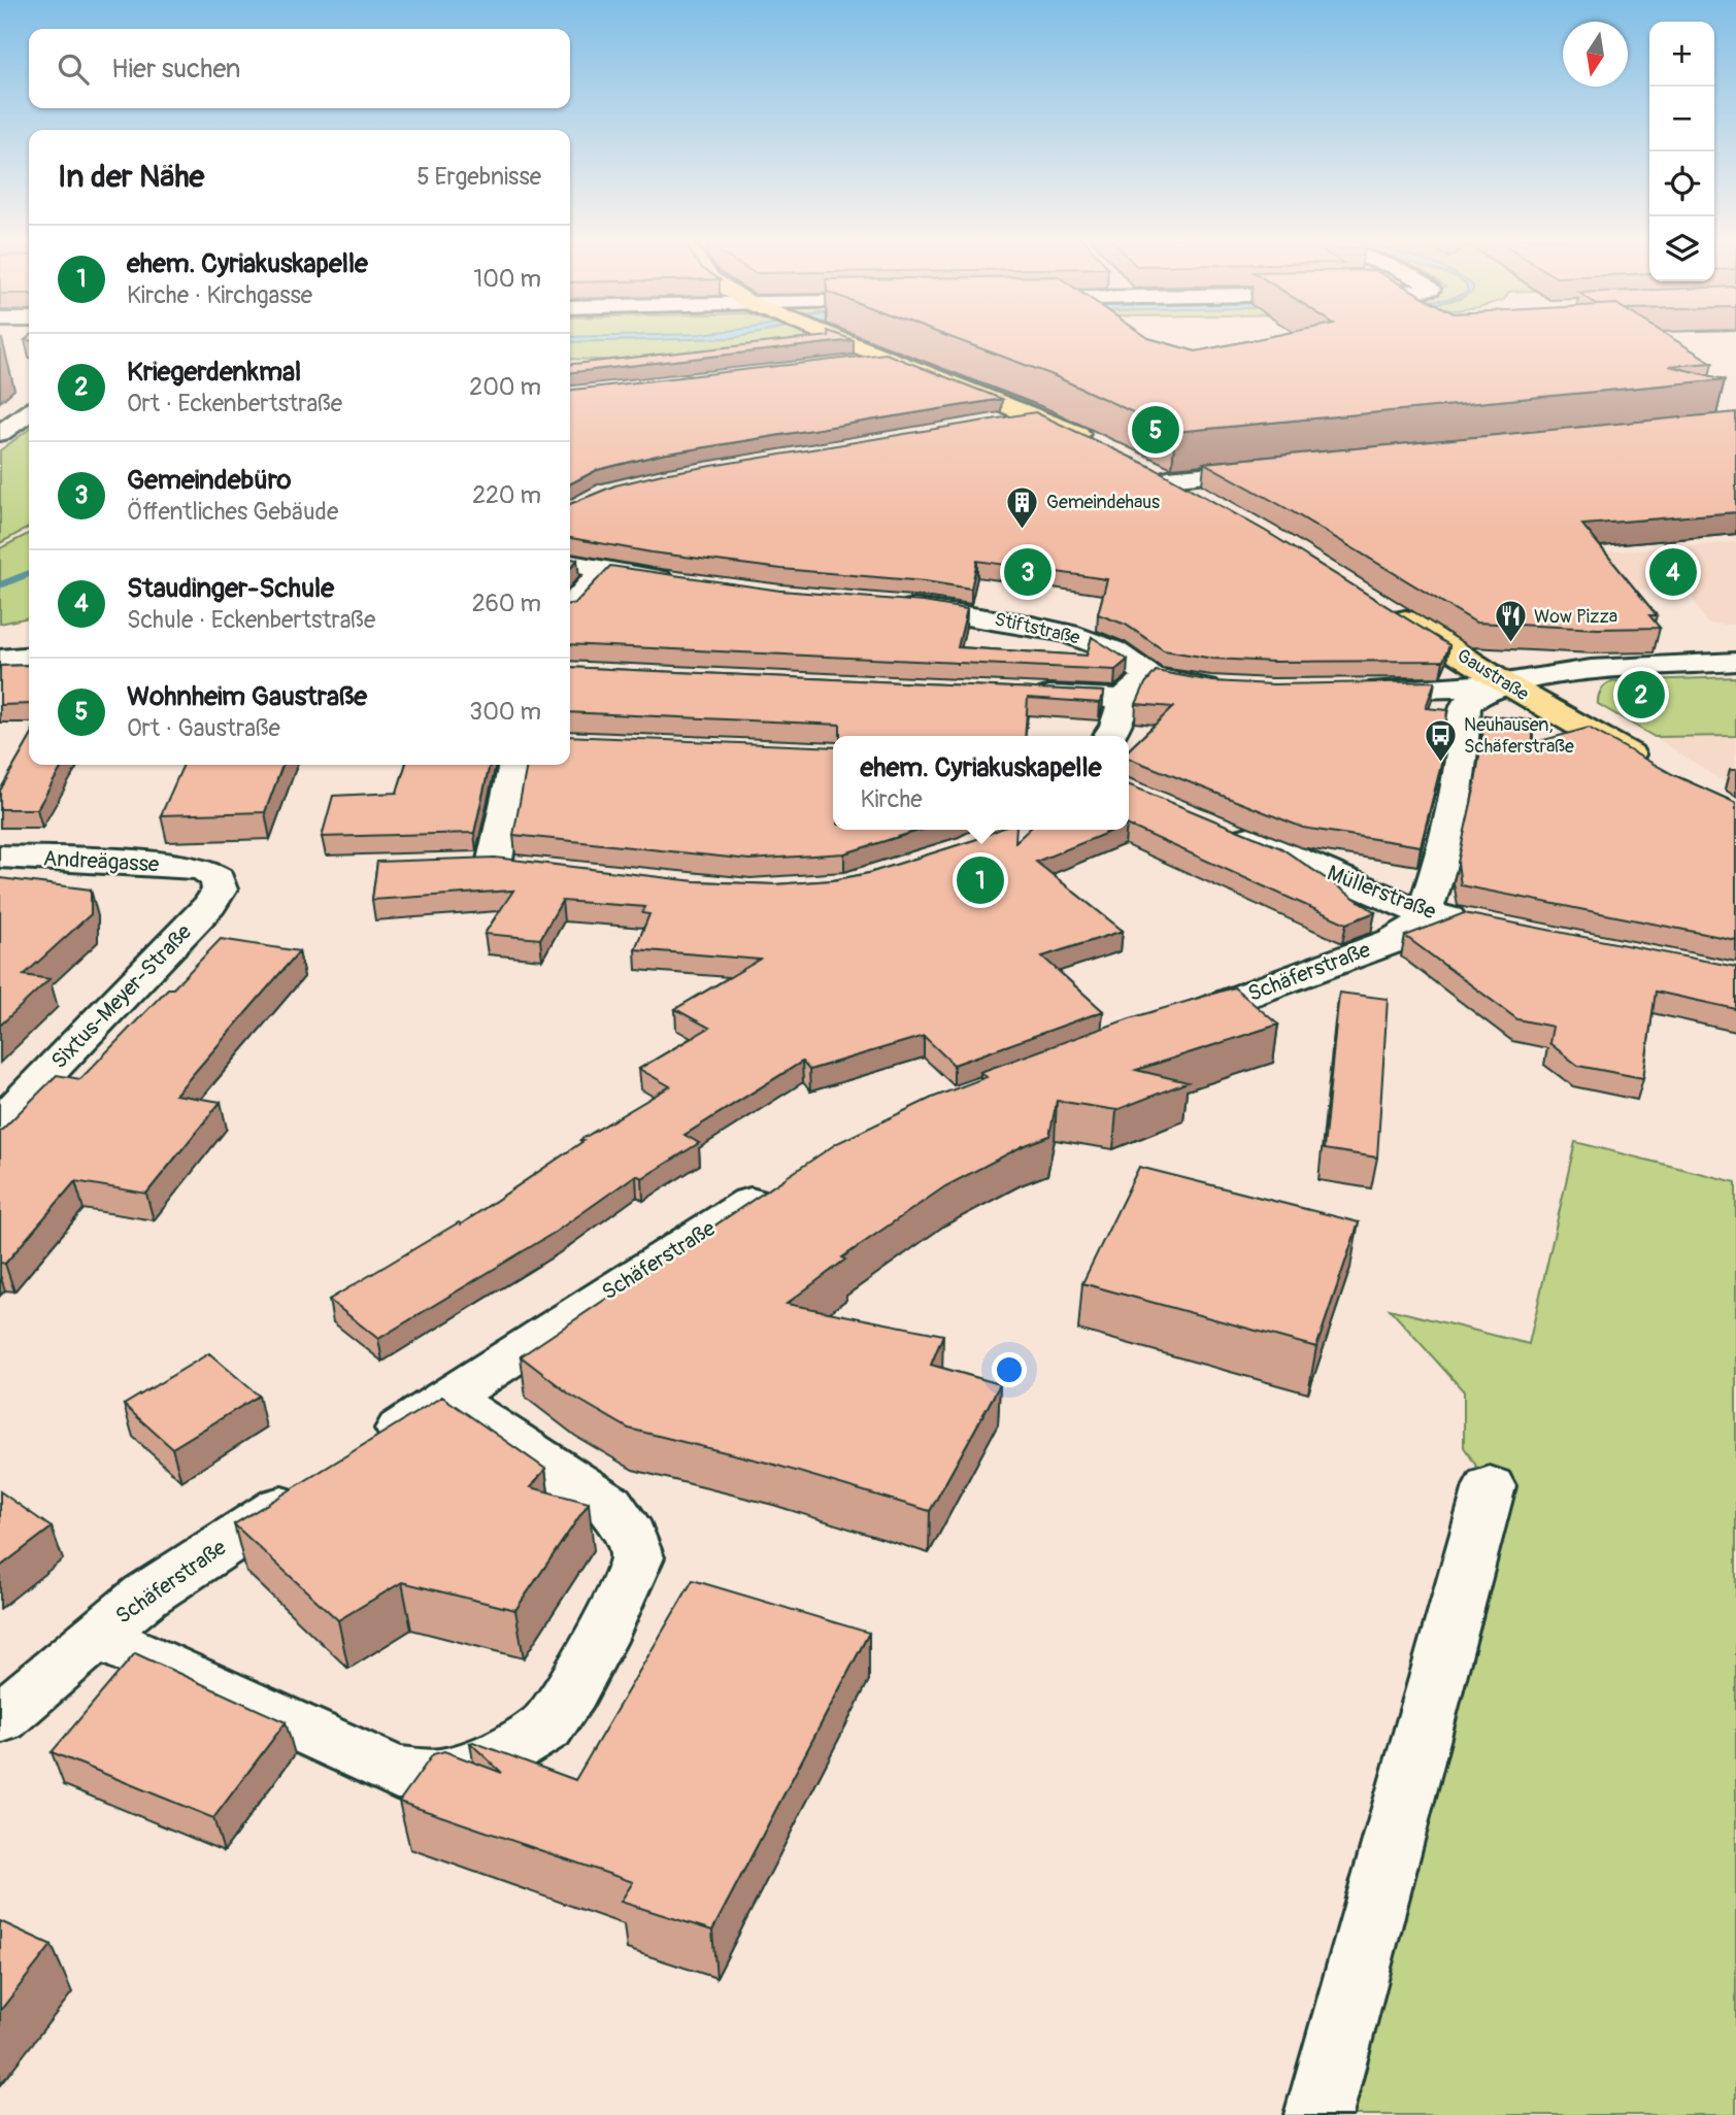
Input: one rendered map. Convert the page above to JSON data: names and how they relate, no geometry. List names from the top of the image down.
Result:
{
  "streets": {
    "main road": ["Gaustraße"],
    "street": [
      "Stiftstraße",
      "Andreägasse",
      "Müllerstraße",
      "Schäferstraße",
      "Sixtus-Meyer-Straße"
    ]
  },
  "crossings": [
    ["Andreägasse", "Sixtus-Meyer-Straße"],
    ["Müllerstraße", "Schäferstraße"]
  ],
  "places": {
    "building": ["Gemeindehaus"],
    "restaurant": ["Wow Pizza"],
    "bus stop": ["Neuhausen, Schäferstraße"]
  },
  "north": "bottom",
  "page": {
    "map_buttons": ["+", "−"],
    "search": "Hier suchen",
    "heading": ["In der Nähe", "5 Ergebnisse"],
    "list": [
      {
        "mark": "1",
        "name": "ehem. Cyriakuskapelle",
        "note": "Kirche · Kirchgasse",
        "value": "100 m"
      },
      {
        "mark": "2",
        "name": "Kriegerdenkmal",
        "note": "Ort · Eckenbertstraße",
        "value": "200 m"
      },
      {
        "mark": "3",
        "name": "Gemeindebüro",
        "note": "Öffentliches Gebäude",
        "value": "220 m"
      },
      {
        "mark": "4",
        "name": "Staudinger-Schule",
        "note": "Schule · Eckenbertstraße",
        "value": "260 m"
      },
      {
        "mark": "5",
        "name": "Wohnheim Gaustraße",
        "note": "Ort · Gaustraße",
        "value": "300 m"
      }
    ],
    "pins": [
      "5",
      "3",
      "4",
      "2",
      "1"
    ],
    "popup": ["ehem. Cyriakuskapelle", "Kirche"]
  }
}
